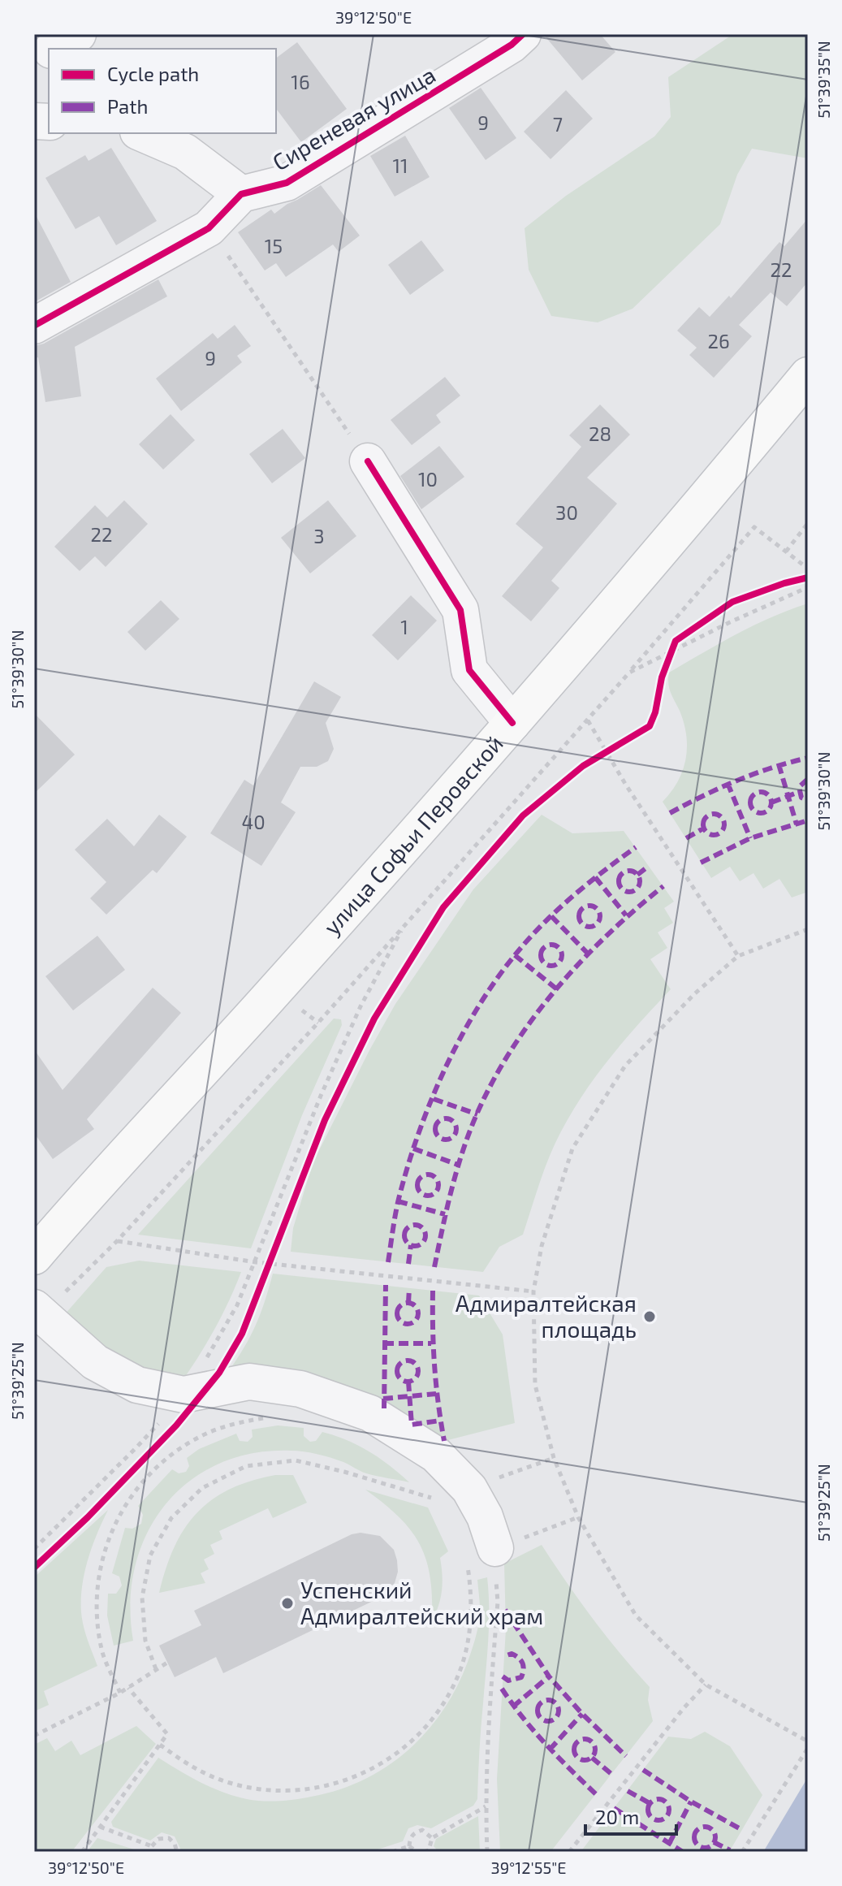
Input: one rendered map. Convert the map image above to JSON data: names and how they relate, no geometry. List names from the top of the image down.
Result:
{
  "streets": {
    "main road": ["улица Софьи Перовской"],
    "street": ["Сиреневая улица"]
  },
  "places": ["Адмиралтейская площадь", "Успенский Адмиралтейский храм"],
  "house_numbers": [
    "16",
    "9",
    "7",
    "11",
    "15",
    "22",
    "26",
    "9",
    "28",
    "10",
    "30",
    "22",
    "3",
    "1",
    "40"
  ],
  "legend": ["Cycle path", "Path"],
  "scale_bar": "20 m",
  "coordinates": [
    "39°12'50\"E",
    "51°39'35\"N",
    "51°39'30\"N",
    "51°39'25\"N",
    "39°12'55\"E"
  ]
}
